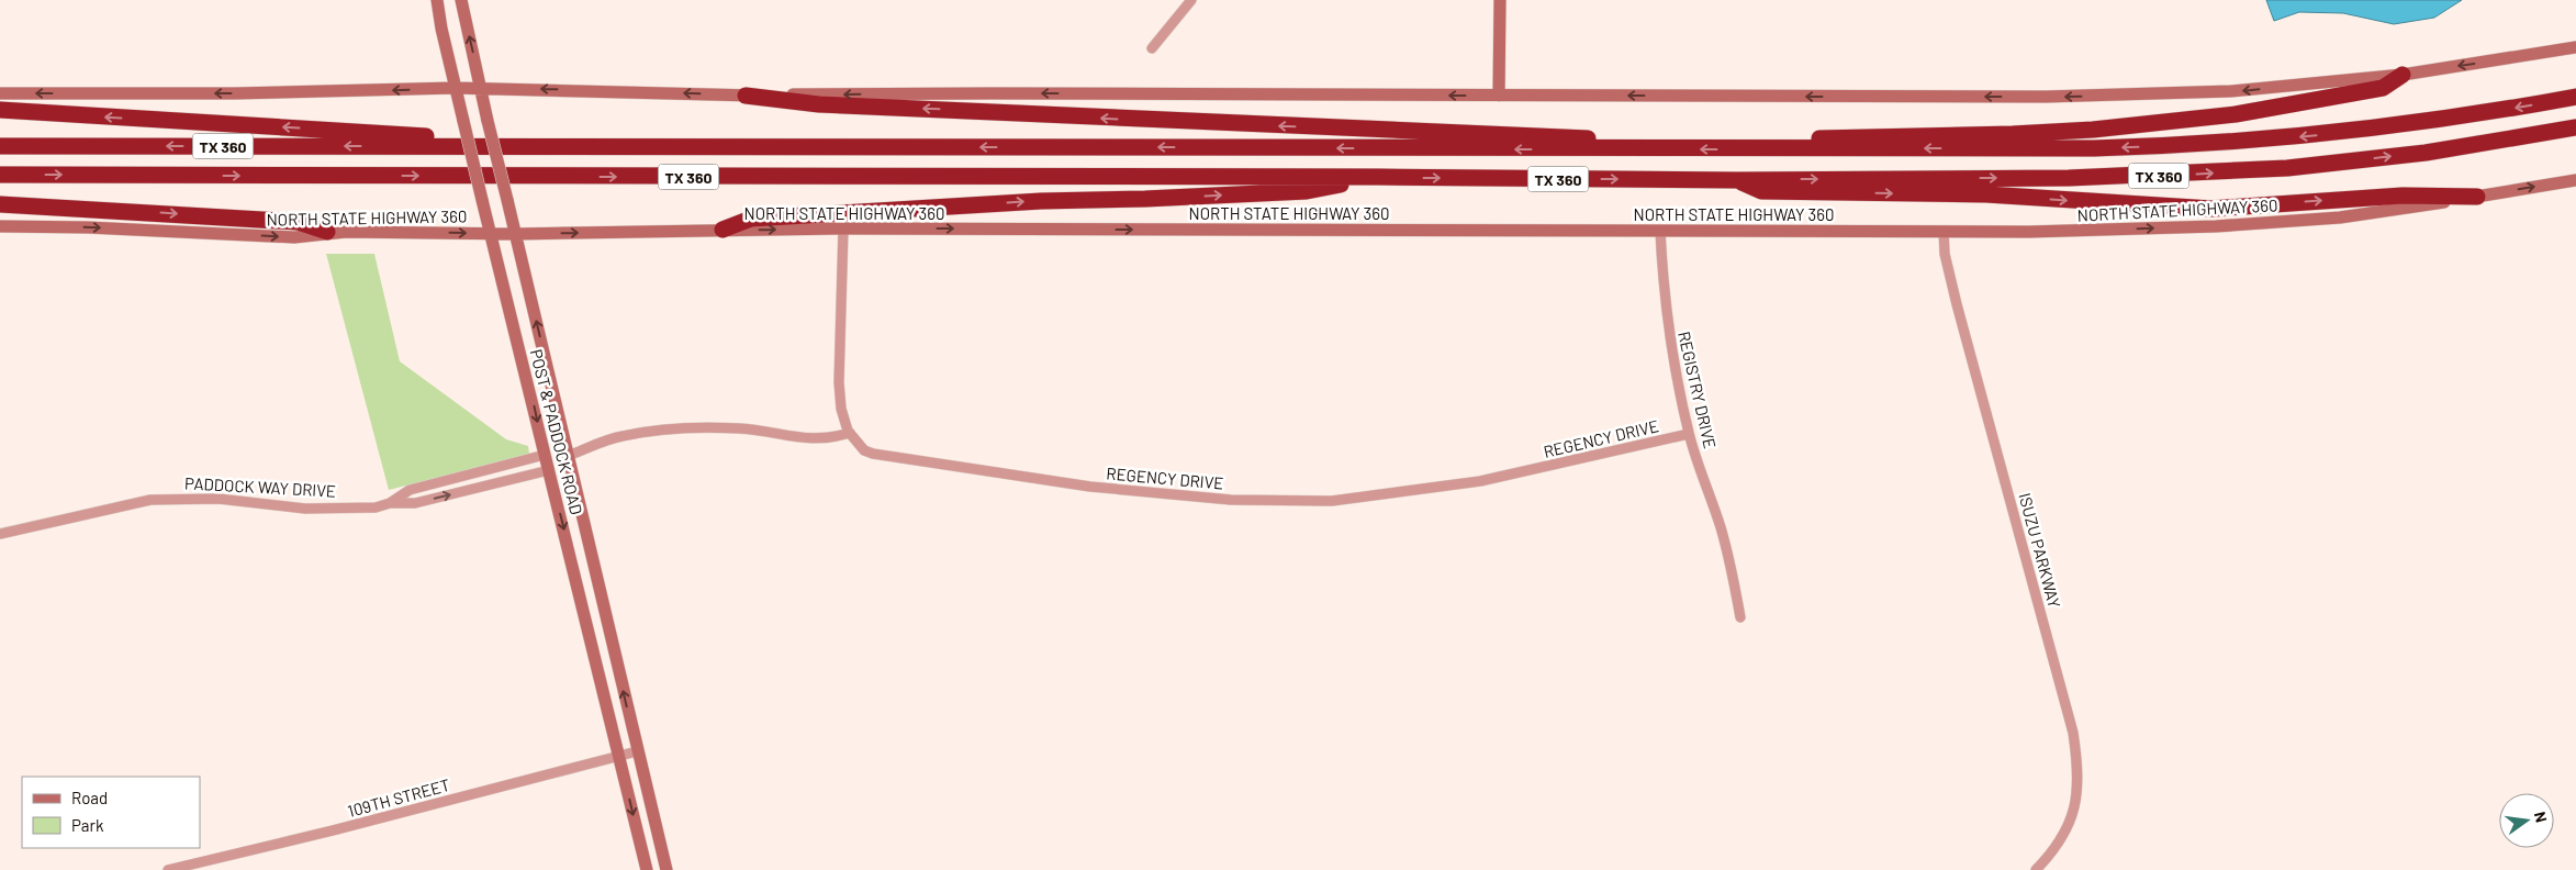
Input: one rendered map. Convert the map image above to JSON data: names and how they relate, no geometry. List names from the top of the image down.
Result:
{
  "streets": {
    "highway": ["TX 360"],
    "main road": ["NORTH STATE HIGHWAY 360", "POST & PADDOCK ROAD", "PADDOCK WAY DRIVE"],
    "street": [
      "REGISTRY DRIVE",
      "REGENCY DRIVE",
      "ISUZU PARKWAY",
      "109TH STREET"
    ]
  },
  "crossings": [
    ["NORTH STATE HIGHWAY 360", "REGISTRY DRIVE"],
    ["NORTH STATE HIGHWAY 360", "POST & PADDOCK ROAD"],
    ["NORTH STATE HIGHWAY 360", "REGENCY DRIVE"],
    ["NORTH STATE HIGHWAY 360", "ISUZU PARKWAY"],
    ["REGISTRY DRIVE", "REGENCY DRIVE"],
    ["POST & PADDOCK ROAD", "PADDOCK WAY DRIVE"],
    ["POST & PADDOCK ROAD", "109TH STREET"],
    ["REGENCY DRIVE", "PADDOCK WAY DRIVE"]
  ],
  "one_way": ["NORTH STATE HIGHWAY 360"],
  "legend": ["Road", "Park"],
  "north": "right"
}
